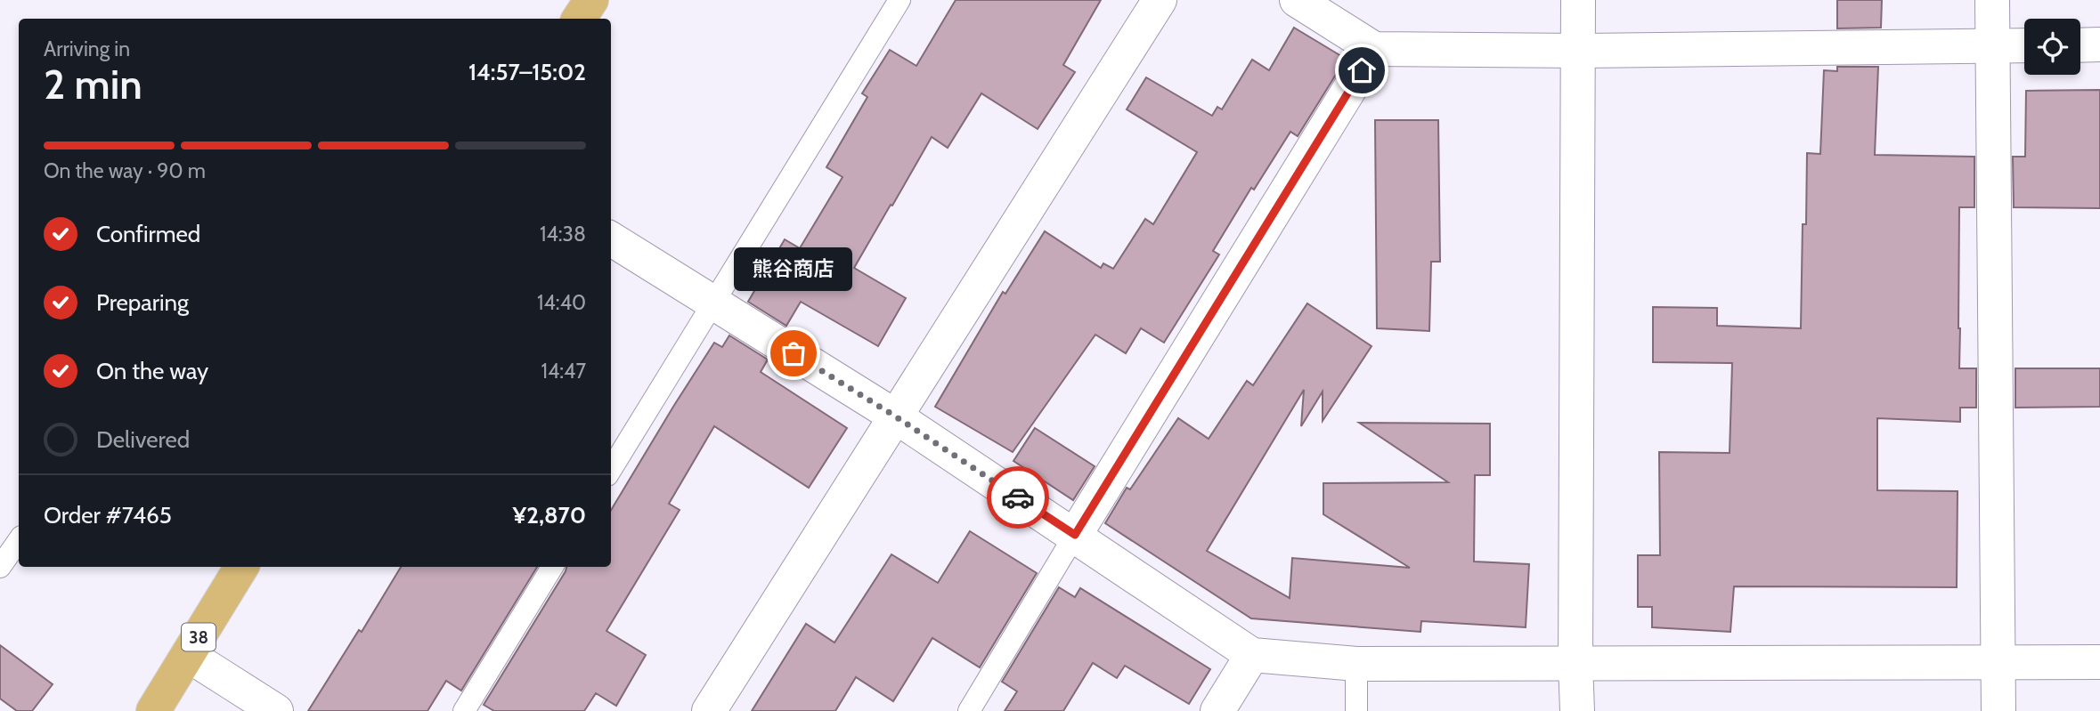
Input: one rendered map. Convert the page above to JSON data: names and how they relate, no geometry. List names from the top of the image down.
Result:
{
  "streets": {
    "highway": ["38"]
  },
  "places": ["熊谷商店"],
  "page": {
    "heading": ["2 min", "Arriving in", "14:57–15:02"],
    "panel": ["Order #7465", "¥2,870"],
    "bar": "On the way · 90 m",
    "list": [
      ["Confirmed", "14:38"],
      ["Preparing", "14:40"],
      ["On the way", "14:47"],
      "Delivered"
    ],
    "bubble": "熊谷商店"
  }
}
